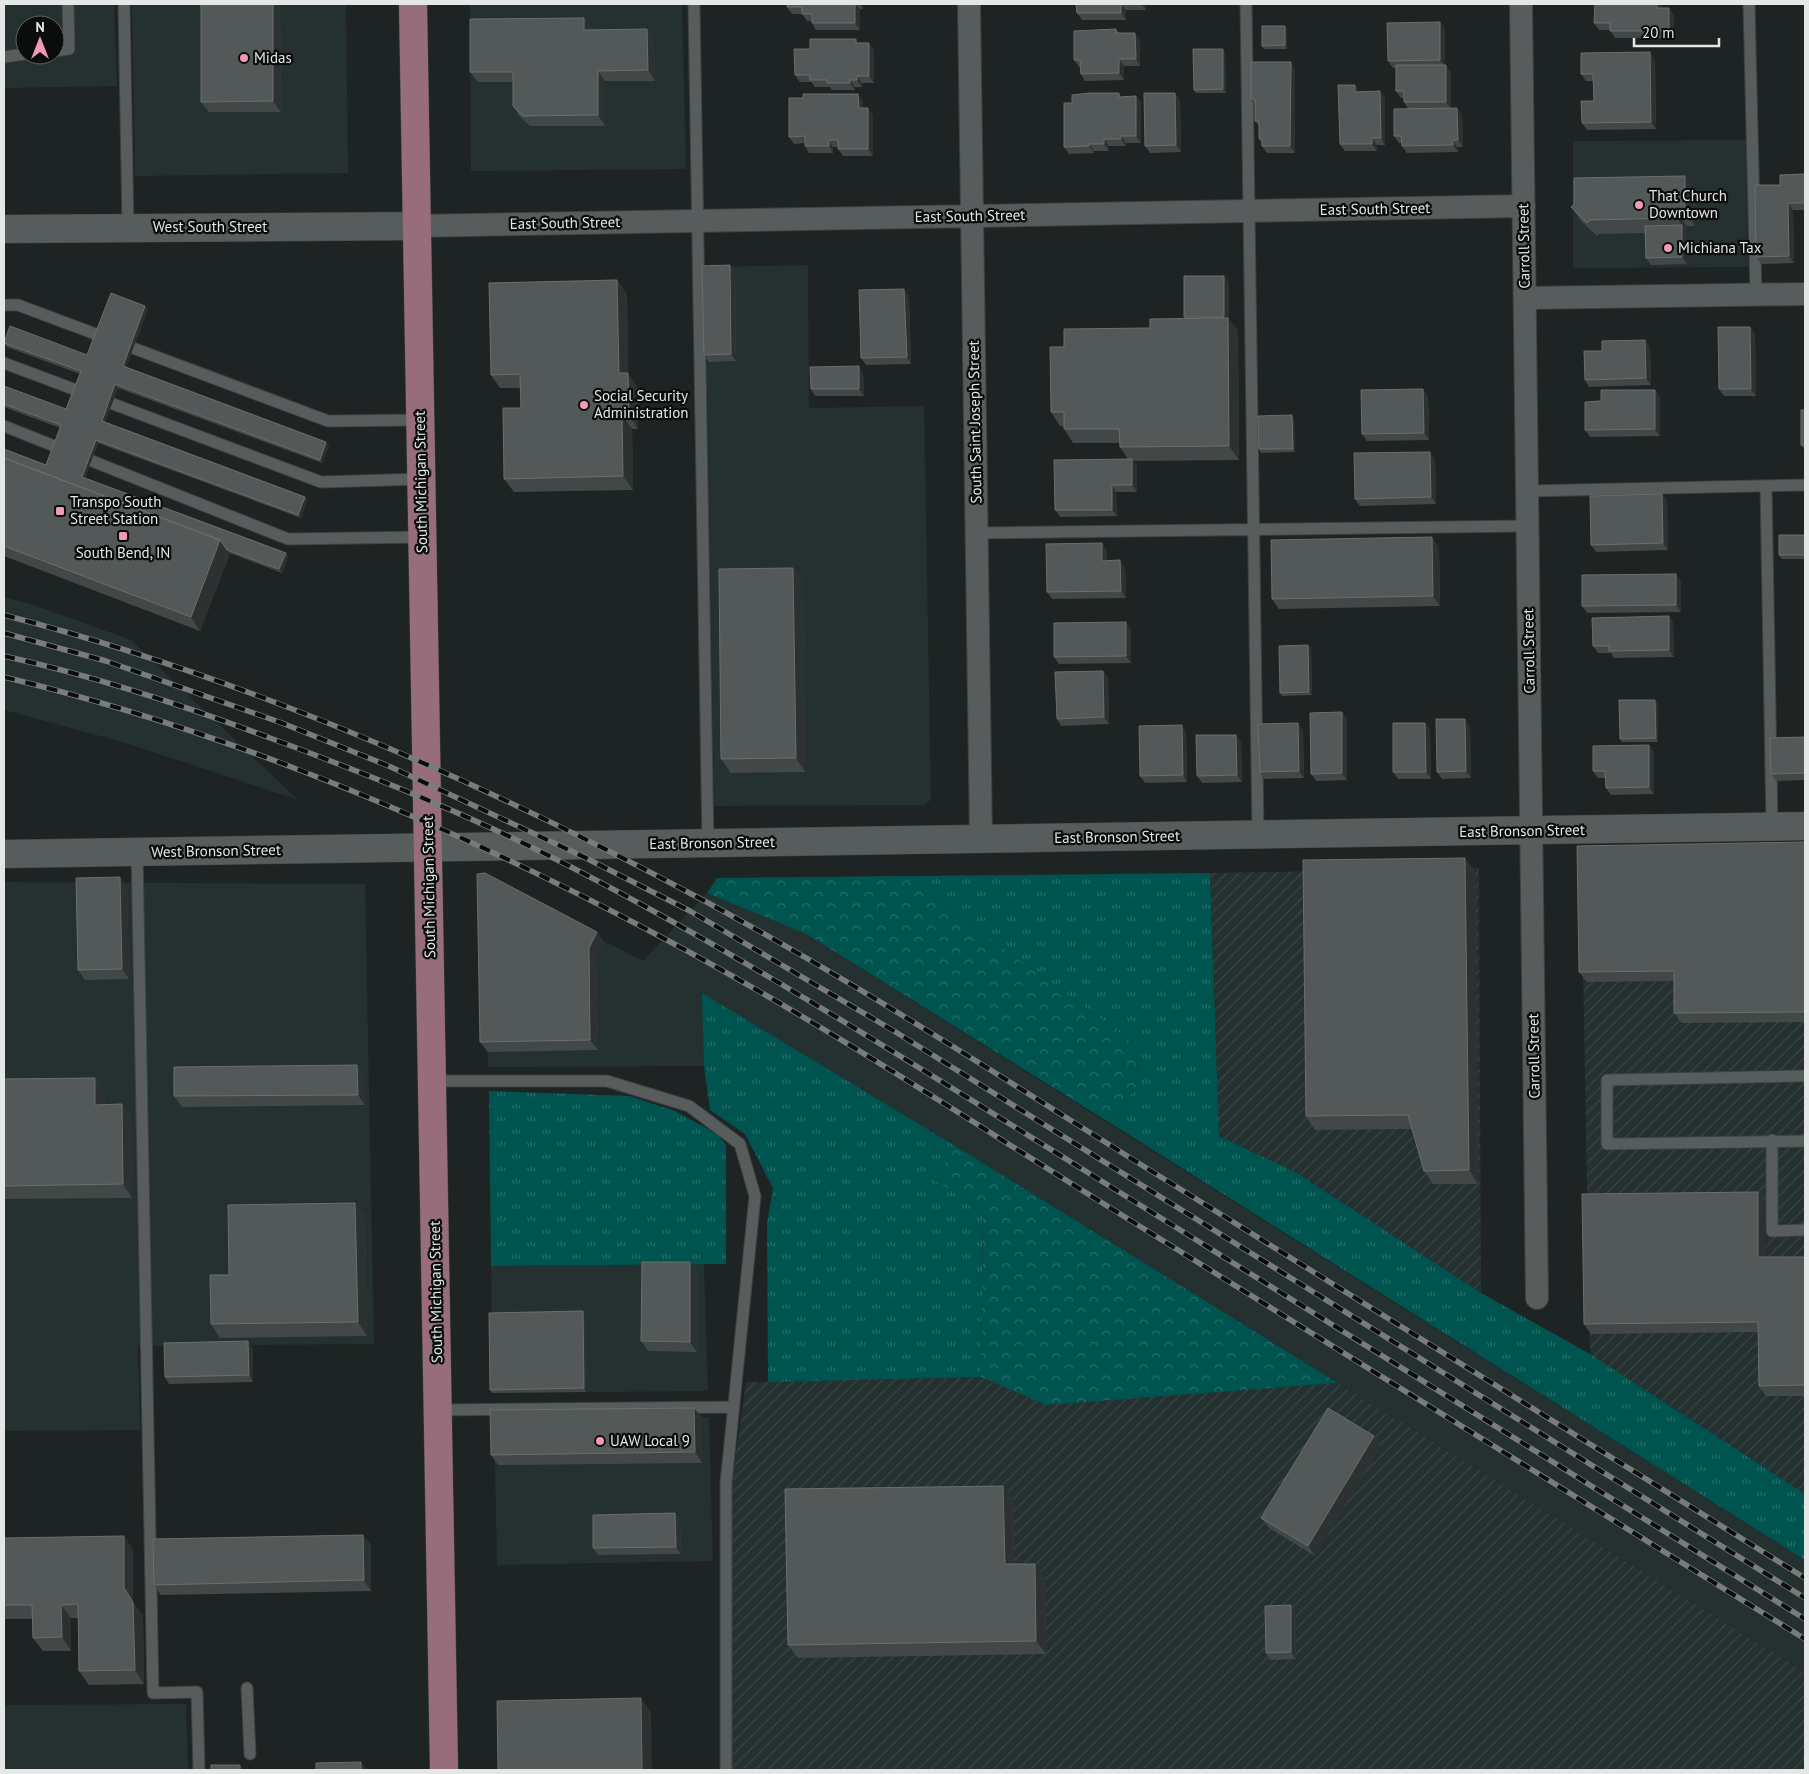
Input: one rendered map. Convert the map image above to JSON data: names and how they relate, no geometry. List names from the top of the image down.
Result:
{
  "streets": {
    "main road": ["South Michigan Street"],
    "street": [
      "East South Street",
      "West South Street",
      "Carroll Street",
      "South Saint Joseph Street",
      "East Bronson Street",
      "West Bronson Street"
    ]
  },
  "crossings": [
    ["East South Street", "West South Street"],
    ["East South Street", "Carroll Street"],
    ["East South Street", "South Saint Joseph Street"],
    ["East South Street", "South Michigan Street"],
    ["West South Street", "South Michigan Street"],
    ["Carroll Street", "East Bronson Street"],
    ["South Saint Joseph Street", "East Bronson Street"],
    ["South Michigan Street", "East Bronson Street"],
    ["South Michigan Street", "West Bronson Street"],
    ["East Bronson Street", "West Bronson Street"]
  ],
  "places": {
    "other": [
      "Midas",
      "That Church Downtown",
      "Michiana Tax",
      "Social Security Administration",
      "UAW Local 9"
    ],
    "transit": ["Transpo South Street Station", "South Bend, IN"]
  },
  "scale_bar": "20 m",
  "north": "top"
}
